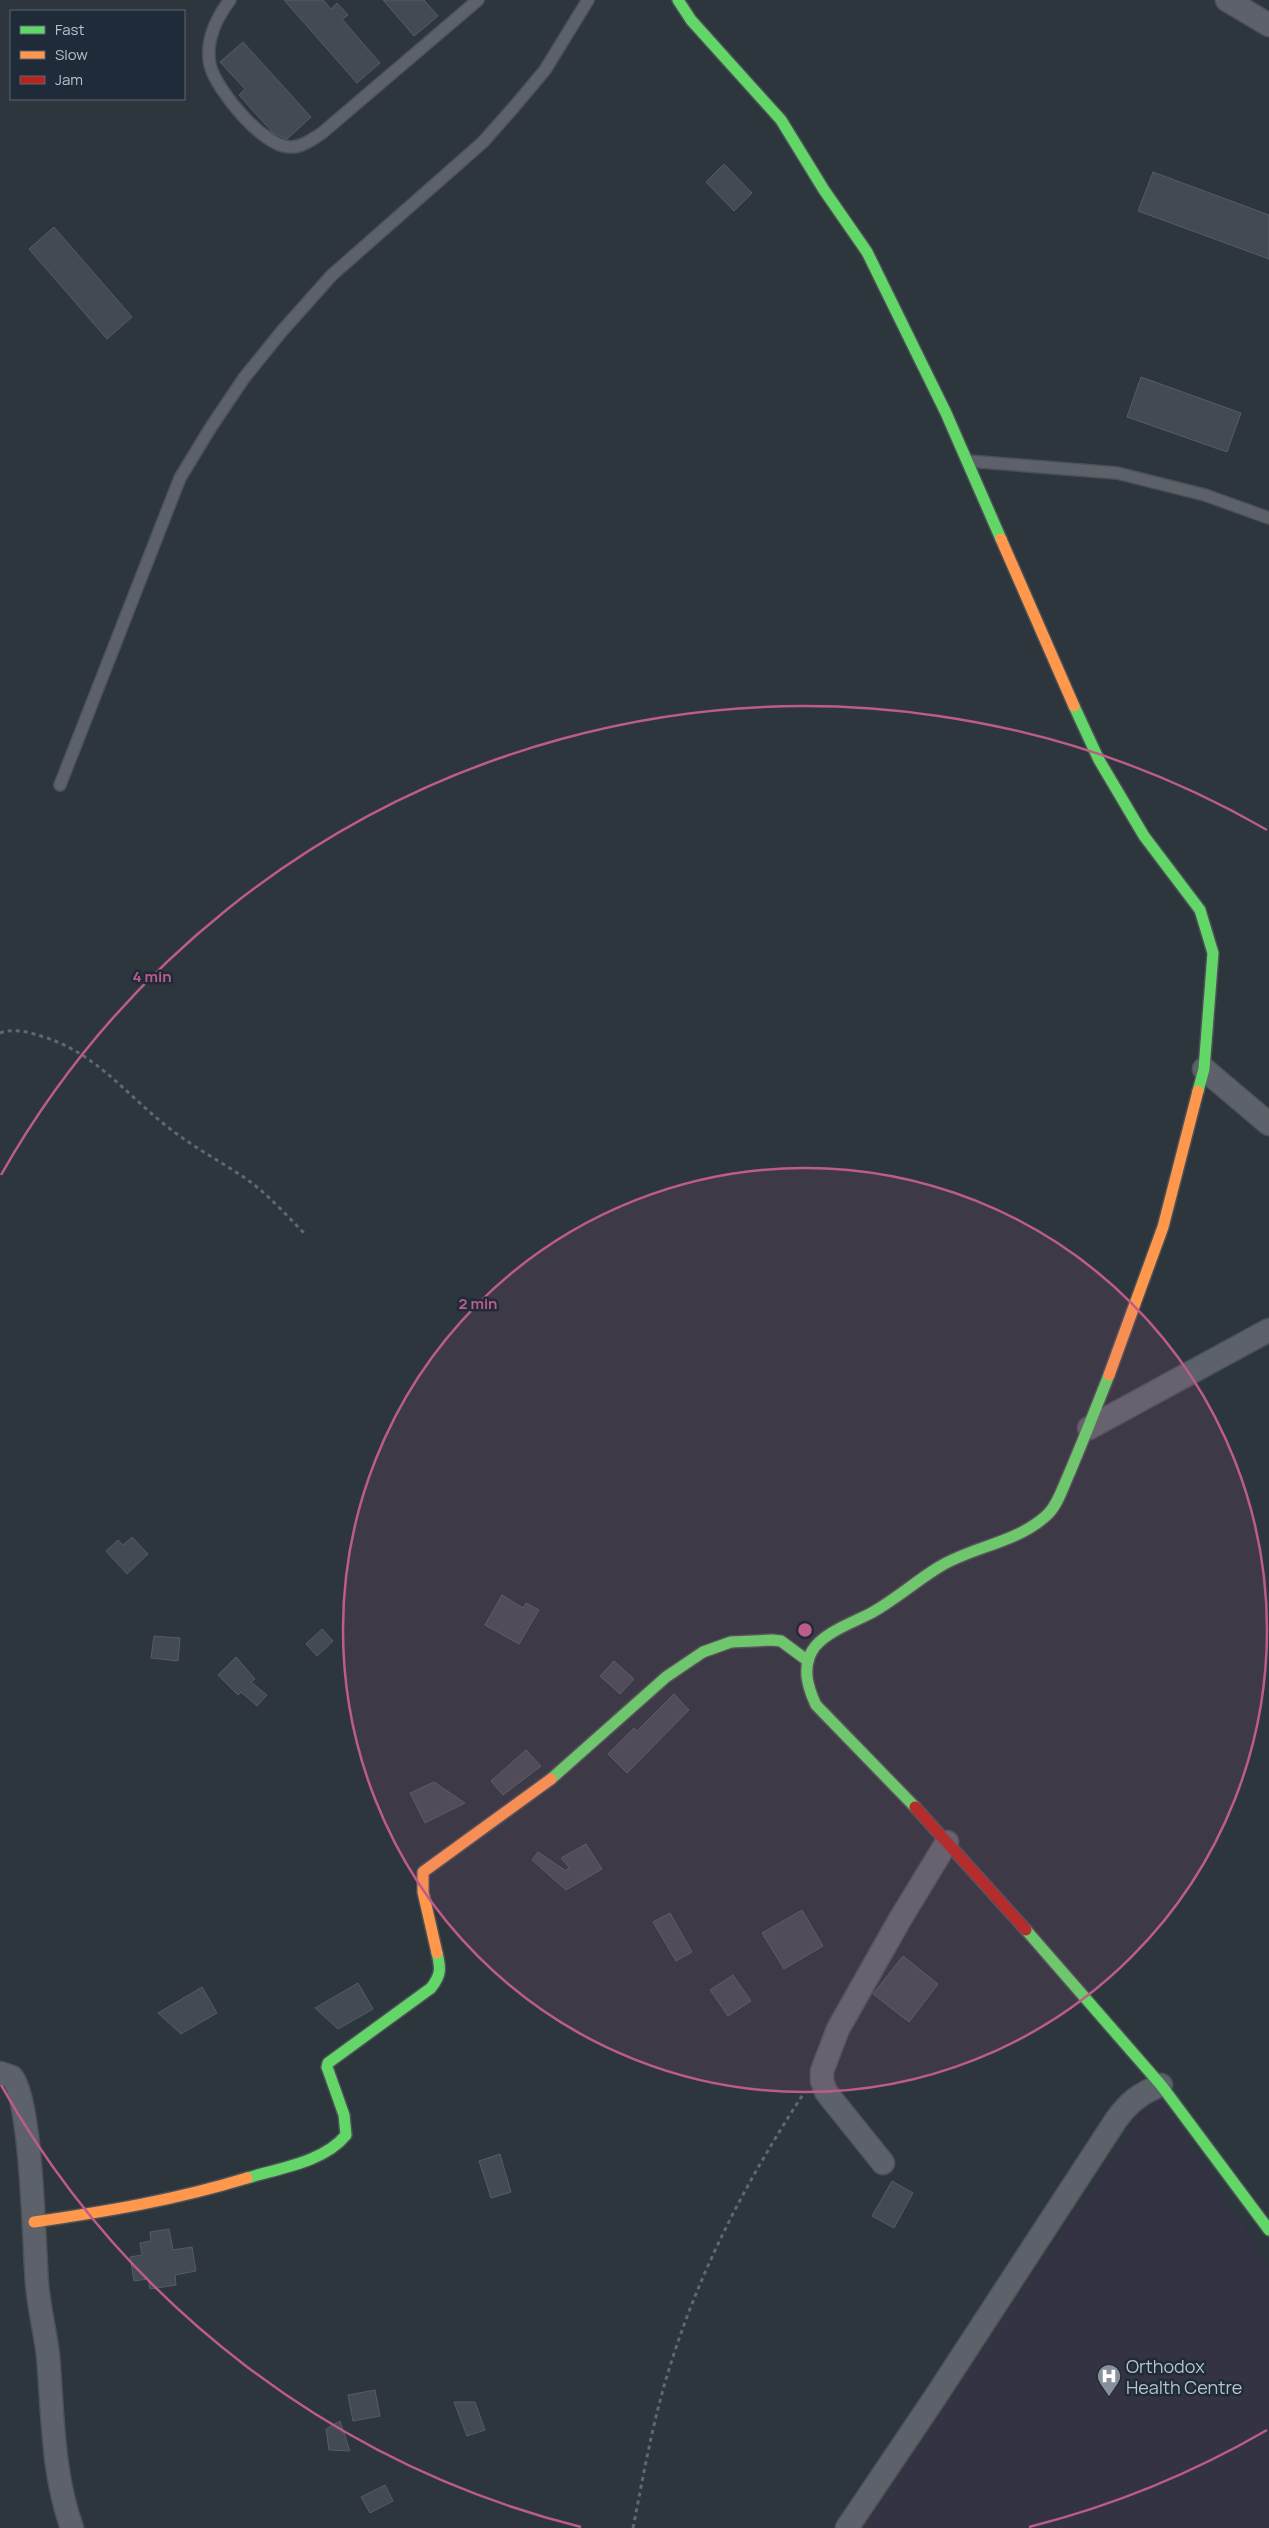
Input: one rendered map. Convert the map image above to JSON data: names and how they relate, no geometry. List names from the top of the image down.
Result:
{
  "places": {
    "hospital": ["Orthodox Health Centre"]
  },
  "legend": ["Fast", "Slow", "Jam"],
  "rings": ["4 min", "2 min"]
}
